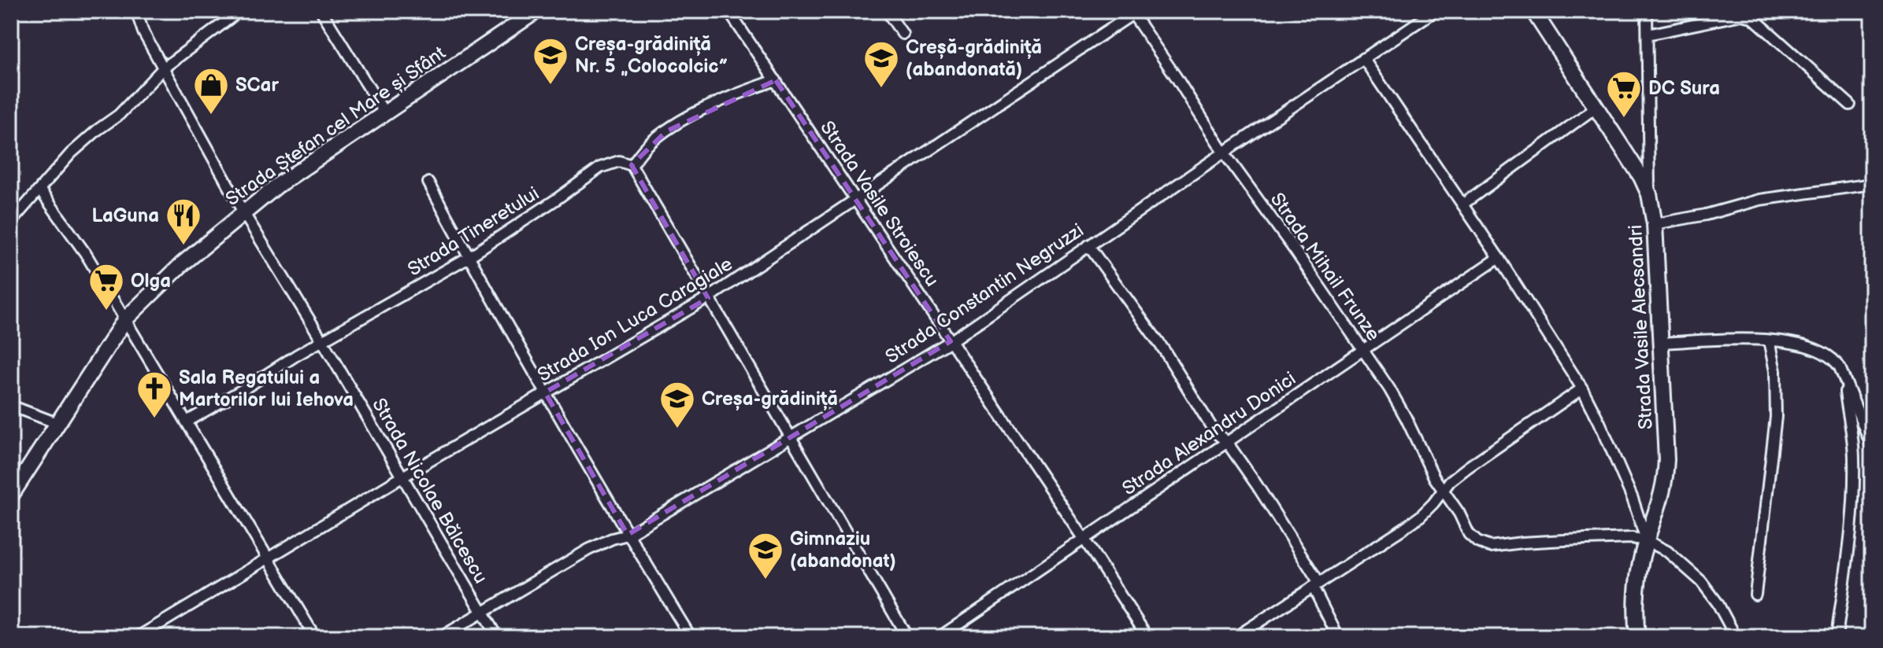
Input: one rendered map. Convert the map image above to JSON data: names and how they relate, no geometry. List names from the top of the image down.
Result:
{
  "streets": {
    "main road": ["Strada Ștefan cel Mare și Sfânt", "Strada Vasile Alecsandri"],
    "street": [
      "Strada Vasile Stroiescu",
      "Strada Tineretului",
      "Strada Mihail Frunze",
      "Strada Constantin Negruzzi",
      "Strada Ion Luca Caragiale",
      "Strada Alexandru Donici",
      "Strada Nicolae Bălcescu"
    ]
  },
  "crossings": [
    ["Strada Ștefan cel Mare și Sfânt", "Strada Nicolae Bălcescu"],
    ["Strada Vasile Stroiescu", "Strada Constantin Negruzzi"],
    ["Strada Vasile Stroiescu", "Strada Ion Luca Caragiale"],
    ["Strada Vasile Stroiescu", "Strada Alexandru Donici"],
    ["Strada Tineretului", "Strada Nicolae Bălcescu"],
    ["Strada Mihail Frunze", "Strada Constantin Negruzzi"],
    ["Strada Mihail Frunze", "Strada Ion Luca Caragiale"],
    ["Strada Mihail Frunze", "Strada Vasile Alecsandri"],
    ["Strada Mihail Frunze", "Strada Alexandru Donici"],
    ["Strada Constantin Negruzzi", "Strada Nicolae Bălcescu"],
    ["Strada Ion Luca Caragiale", "Strada Nicolae Bălcescu"]
  ],
  "places": {
    "school or university": [
      "Creșa-grădiniță Nr. 5 „Colocolcic”",
      "Creșă-grădiniță (abandonată)",
      "Creșa-grădiniță",
      "Gimnaziu (abandonat)"
    ],
    "shop": ["SCar"],
    "supermarket": ["DC Sura", "Olga"],
    "restaurant": ["LaGuna"],
    "church": ["Sala Regatului a Martorilor lui Iehova"]
  }
}
